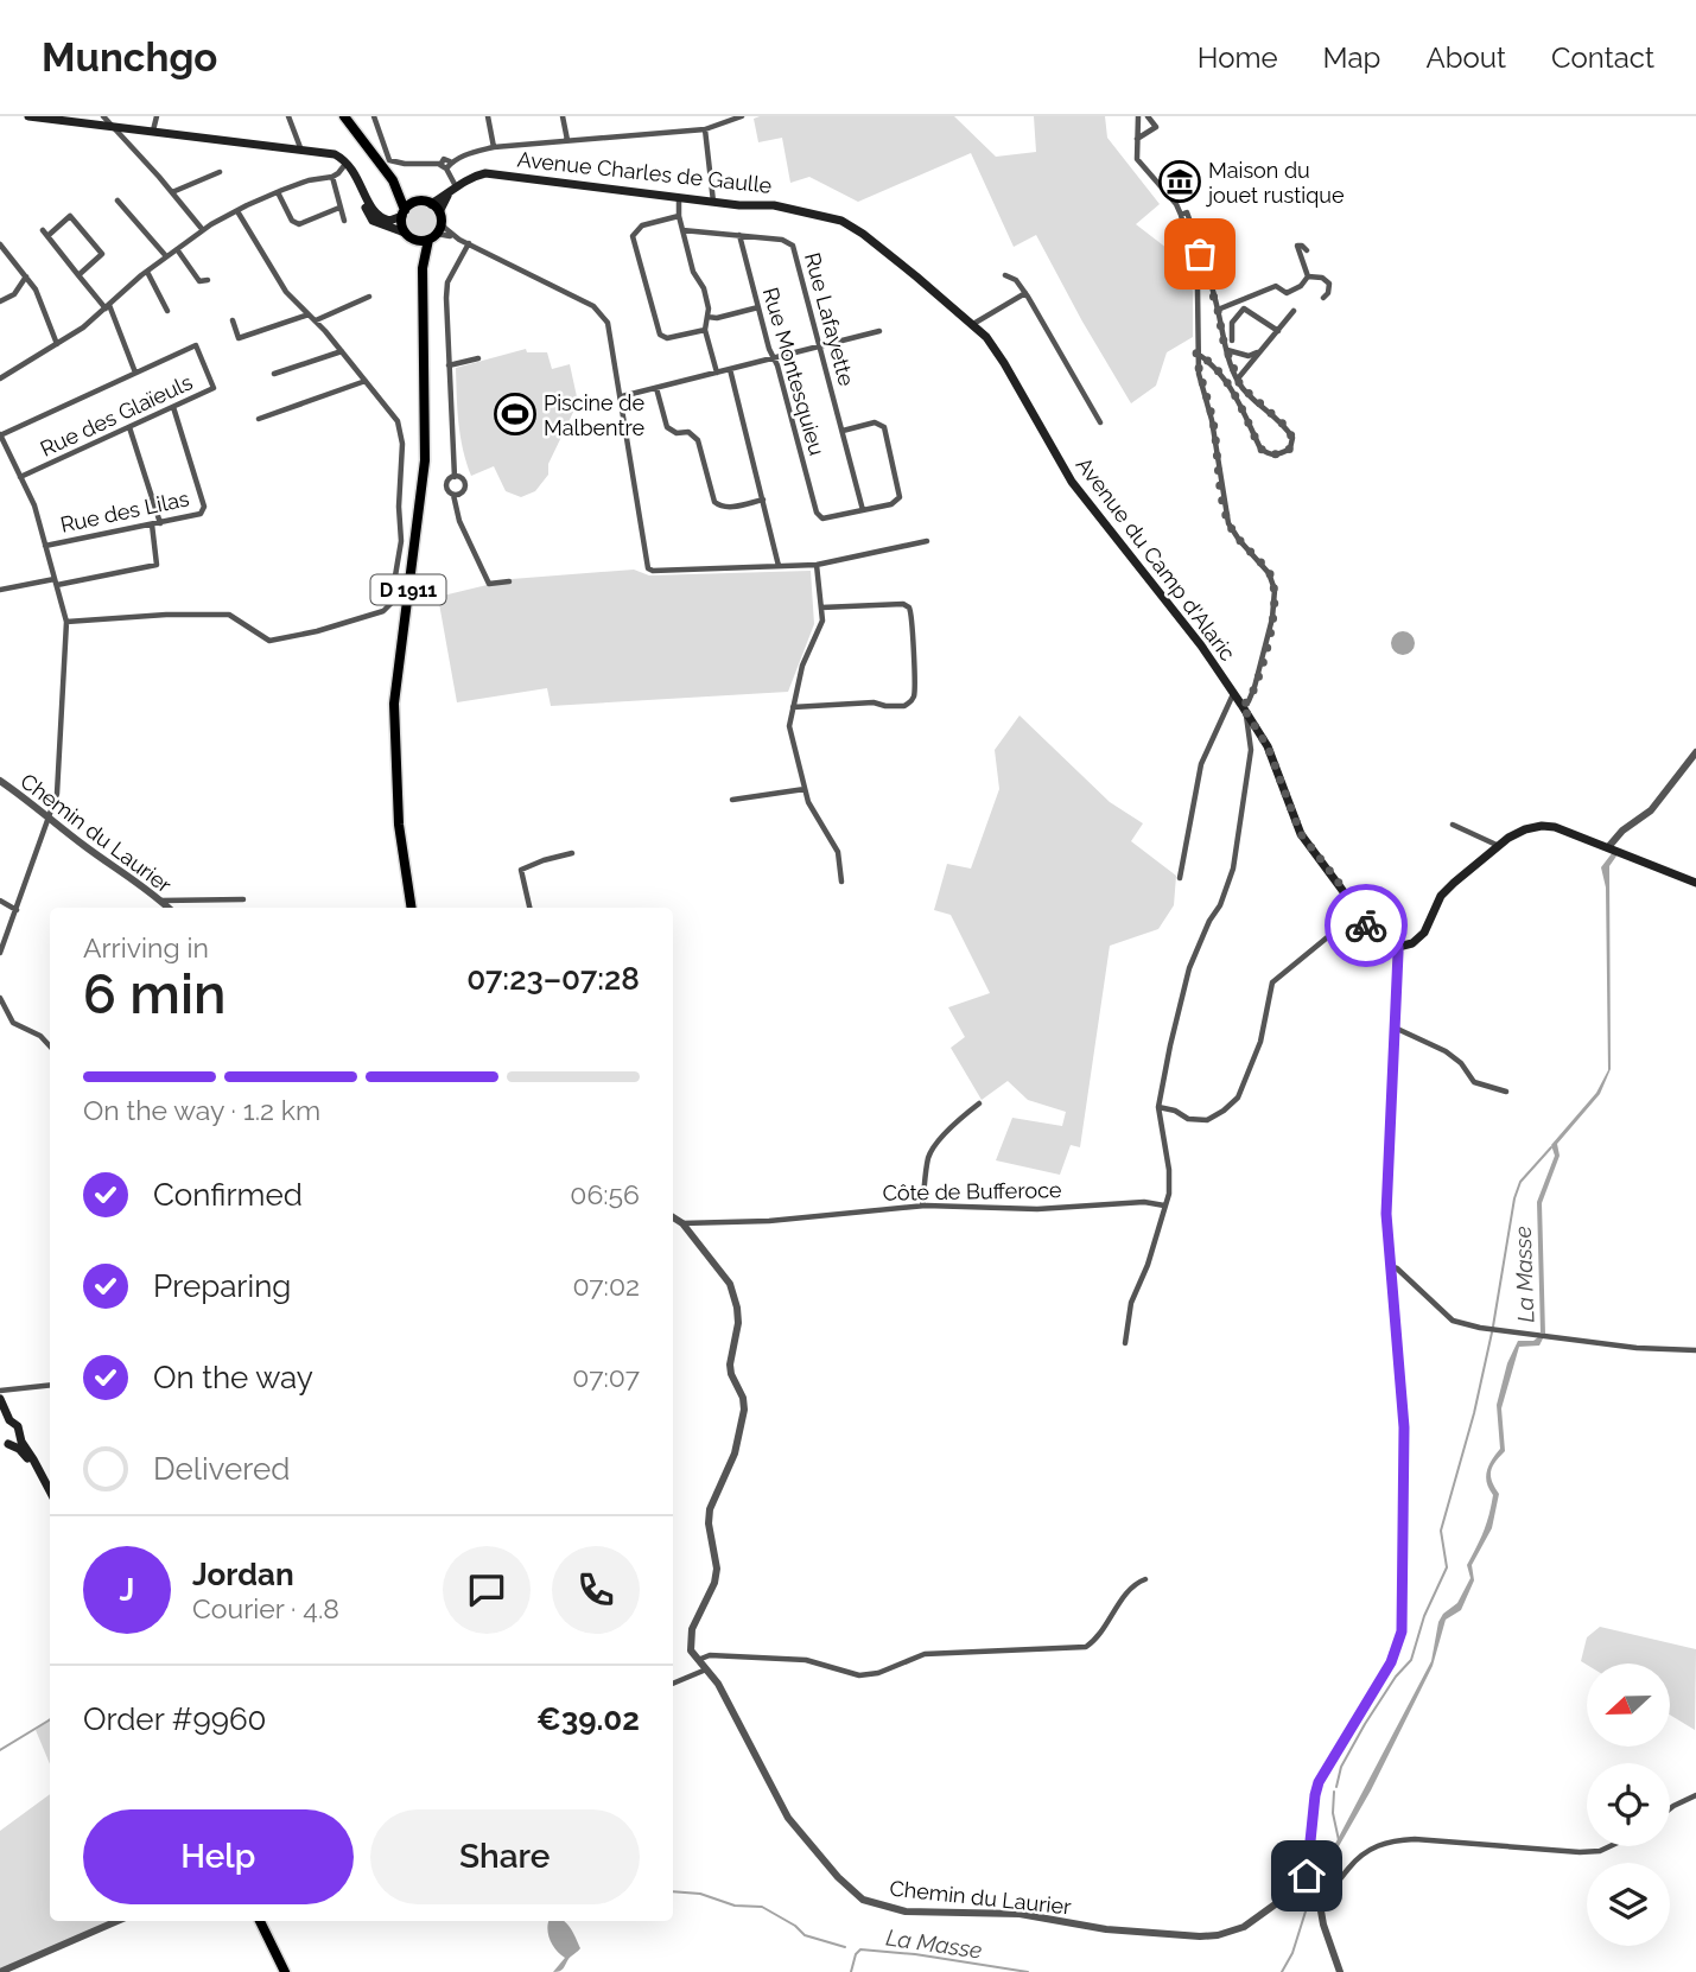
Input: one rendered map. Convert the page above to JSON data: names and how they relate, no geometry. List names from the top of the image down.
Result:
{
  "streets": {
    "main road": ["Avenue Charles de Gaulle", "Avenue du Camp d'Alaric", "D 1911"],
    "street": [
      "Rue Lafayette",
      "Rue Montesquieu",
      "Rue des Glaïeuls",
      "Rue des Lilas",
      "Chemin du Laurier",
      "Côte de Bufferoce"
    ]
  },
  "crossings": [
    ["Avenue Charles de Gaulle", "Avenue du Camp d'Alaric"],
    ["Avenue Charles de Gaulle", "D 1911"],
    ["Rue Lafayette", "Rue Montesquieu"],
    ["Rue des Glaïeuls", "Rue des Lilas"]
  ],
  "water": ["La Masse"],
  "places": {
    "museum": ["Maison du jouet rustique"],
    "sports": ["Piscine de Malbentre"]
  },
  "north": "left",
  "page": {
    "header": "Munchgo",
    "nav": [
      "Home",
      "Map",
      "About",
      "Contact"
    ],
    "heading": ["6 min", "Arriving in", "07:23–07:28"],
    "panel": [
      "Jordan",
      "Courier · 4.8",
      "Order #9960",
      "€39.02"
    ],
    "bar": "On the way · 1.2 km",
    "list": [
      ["Confirmed", "06:56"],
      ["Preparing", "07:02"],
      ["On the way", "07:07"],
      "Delivered"
    ],
    "round": "J",
    "buttons": ["Help", "Share"]
  }
}
